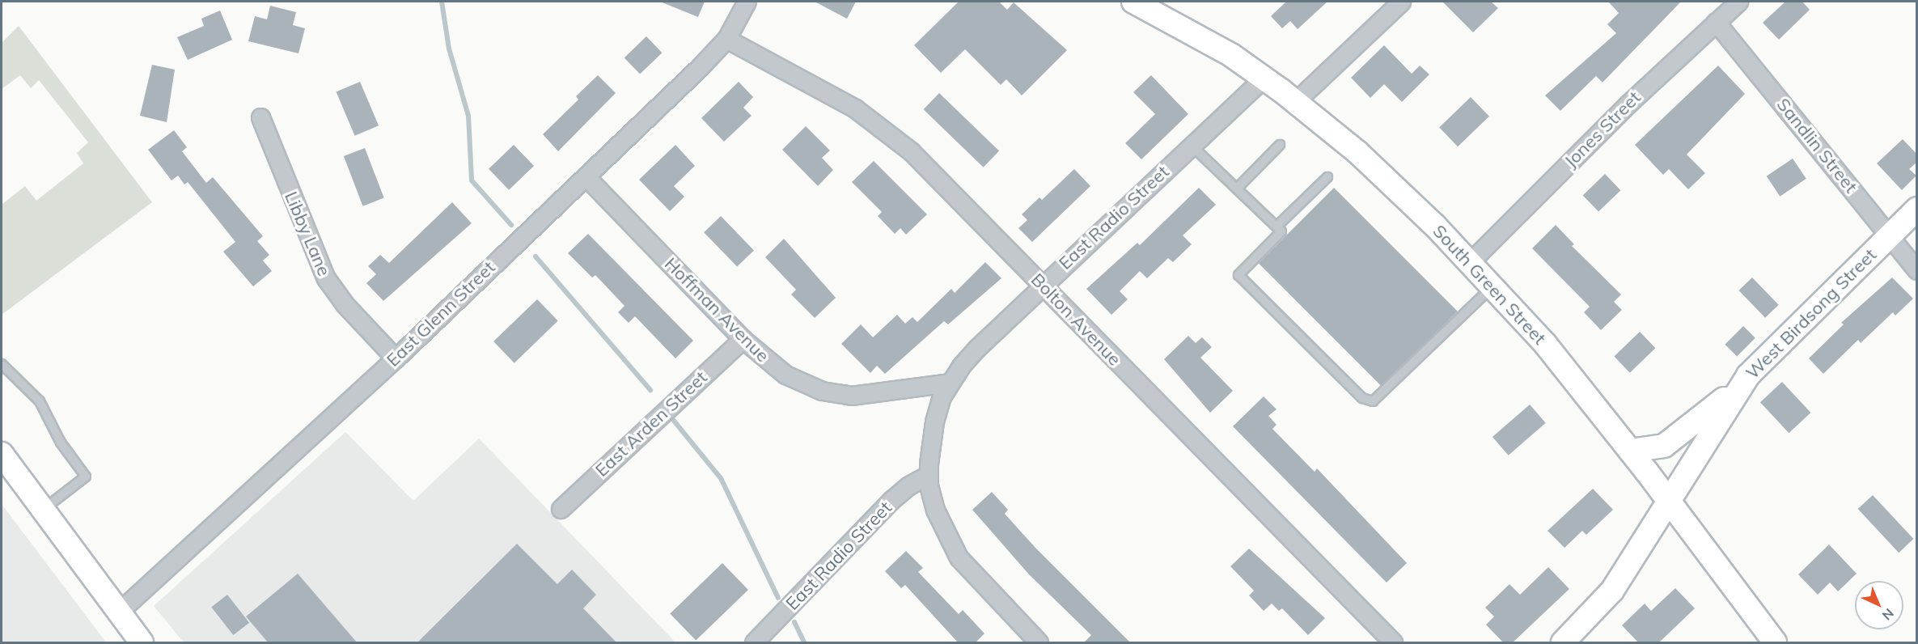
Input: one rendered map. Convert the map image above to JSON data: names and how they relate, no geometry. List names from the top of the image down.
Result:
{
  "streets": {
    "street": [
      "Jones Street",
      "Sandlin Street",
      "East Radio Street",
      "Libby Lane",
      "South Green Street",
      "Hoffman Avenue",
      "East Glenn Street",
      "West Birdsong Street",
      "Bolton Avenue",
      "East Arden Street"
    ]
  },
  "crossings": [
    ["Jones Street", "Sandlin Street"],
    ["Jones Street", "South Green Street"],
    ["Sandlin Street", "West Birdsong Street"],
    ["East Radio Street", "South Green Street"],
    ["East Radio Street", "Hoffman Avenue"],
    ["East Radio Street", "Bolton Avenue"],
    ["Libby Lane", "East Glenn Street"],
    ["South Green Street", "West Birdsong Street"],
    ["Hoffman Avenue", "East Glenn Street"],
    ["Hoffman Avenue", "East Arden Street"],
    ["East Glenn Street", "Bolton Avenue"]
  ],
  "north": "bottom right"
}
